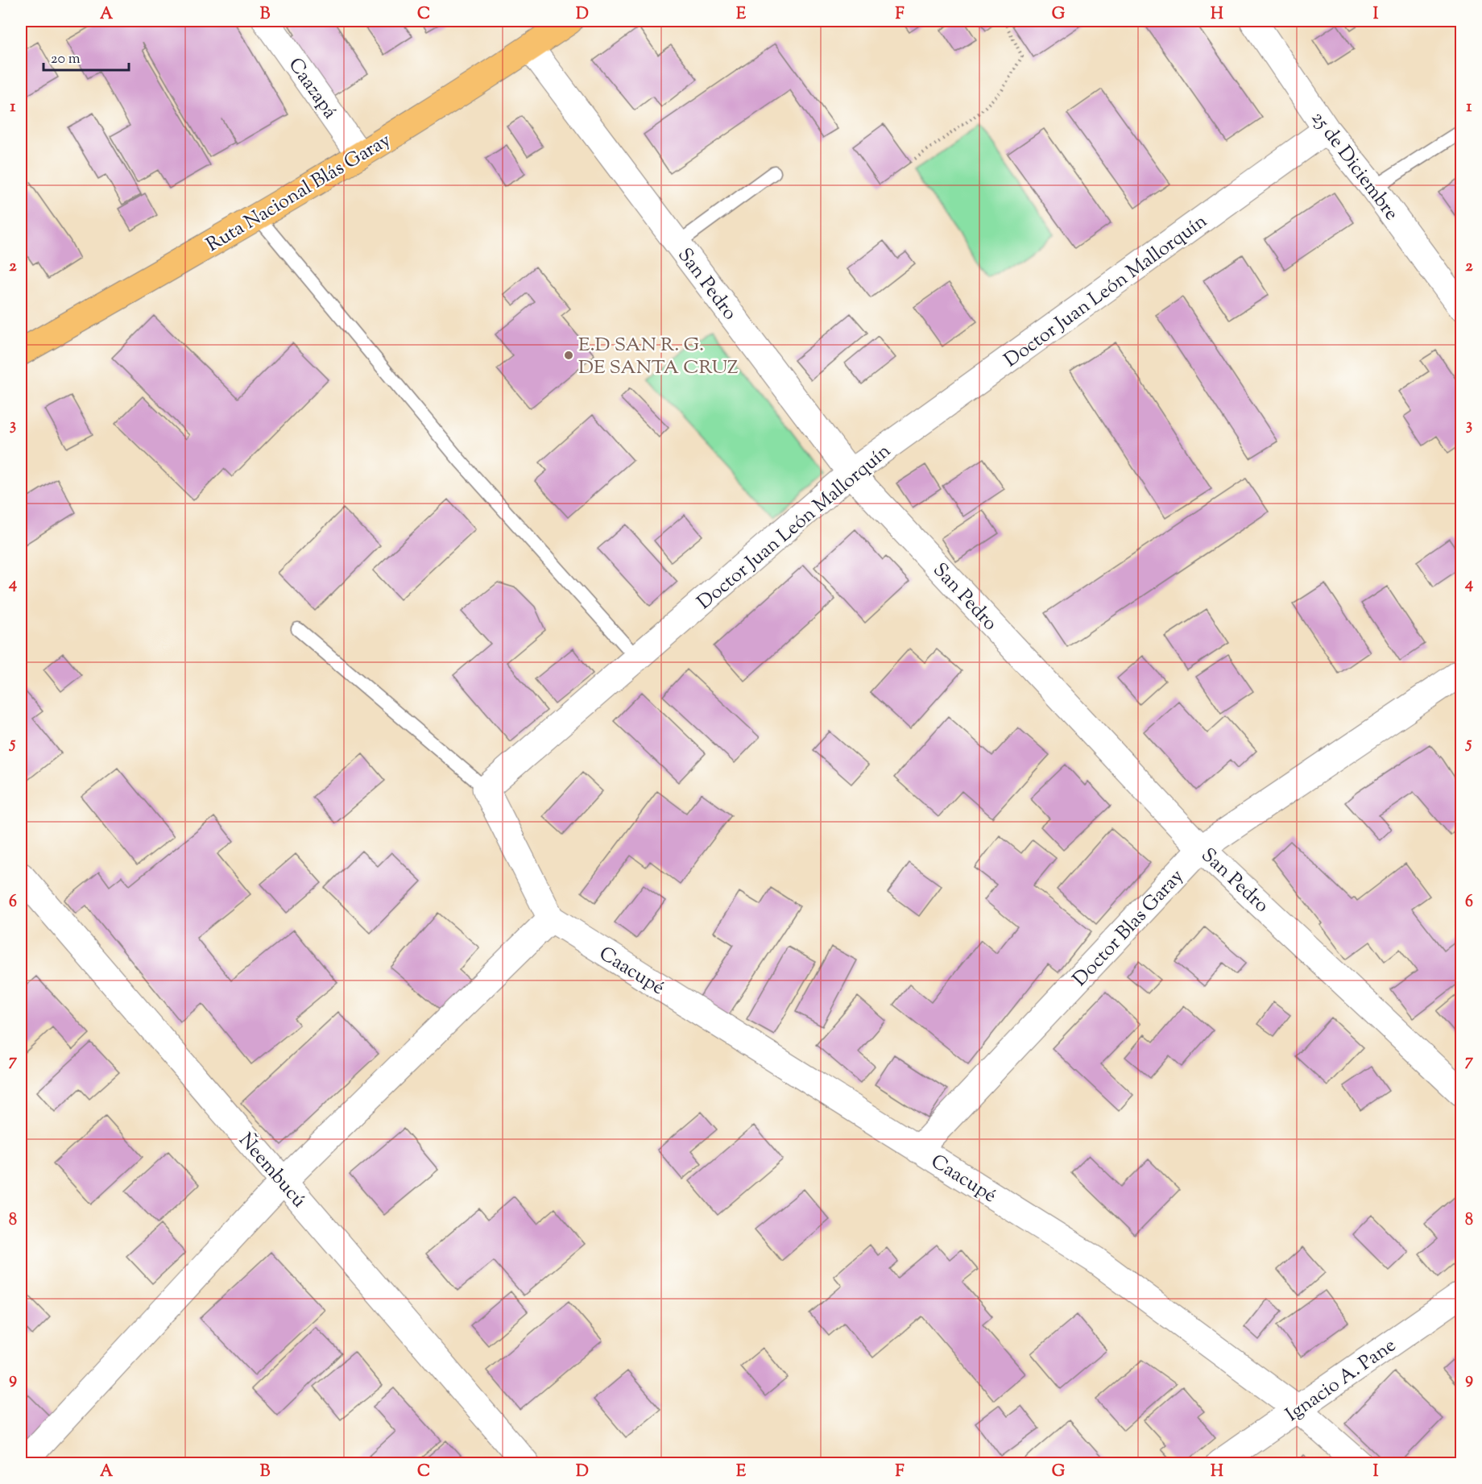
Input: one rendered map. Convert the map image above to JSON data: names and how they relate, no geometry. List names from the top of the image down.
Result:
{
  "streets": {
    "highway": ["Ruta Nacional Blás Garay"],
    "street": [
      "Caazapá",
      "25 de Diciembre",
      "San Pedro",
      "Doctor Juan León Mallorquín",
      "Doctor Blas Garay",
      "Caacupé",
      "Ñeembucú",
      "Ignacio A. Pane"
    ]
  },
  "crossings": [
    ["Caazapá", "Ruta Nacional Blás Garay"],
    ["25 de Diciembre", "Doctor Juan León Mallorquín"],
    ["Ruta Nacional Blás Garay", "San Pedro"],
    ["San Pedro", "Doctor Juan León Mallorquín"],
    ["San Pedro", "Doctor Blas Garay"],
    ["Doctor Blas Garay", "Caacupé"],
    ["Caacupé", "Ignacio A. Pane"]
  ],
  "places": ["E.D SAN R. G. DE SANTA CRUZ"],
  "scale_bar": "20 m",
  "grid": {
    "columns": [
      "A",
      "B",
      "C",
      "D",
      "E",
      "F",
      "G",
      "H",
      "I"
    ],
    "rows": [
      "1",
      "2",
      "3",
      "4",
      "5",
      "6",
      "7",
      "8",
      "9"
    ]
  }
}
